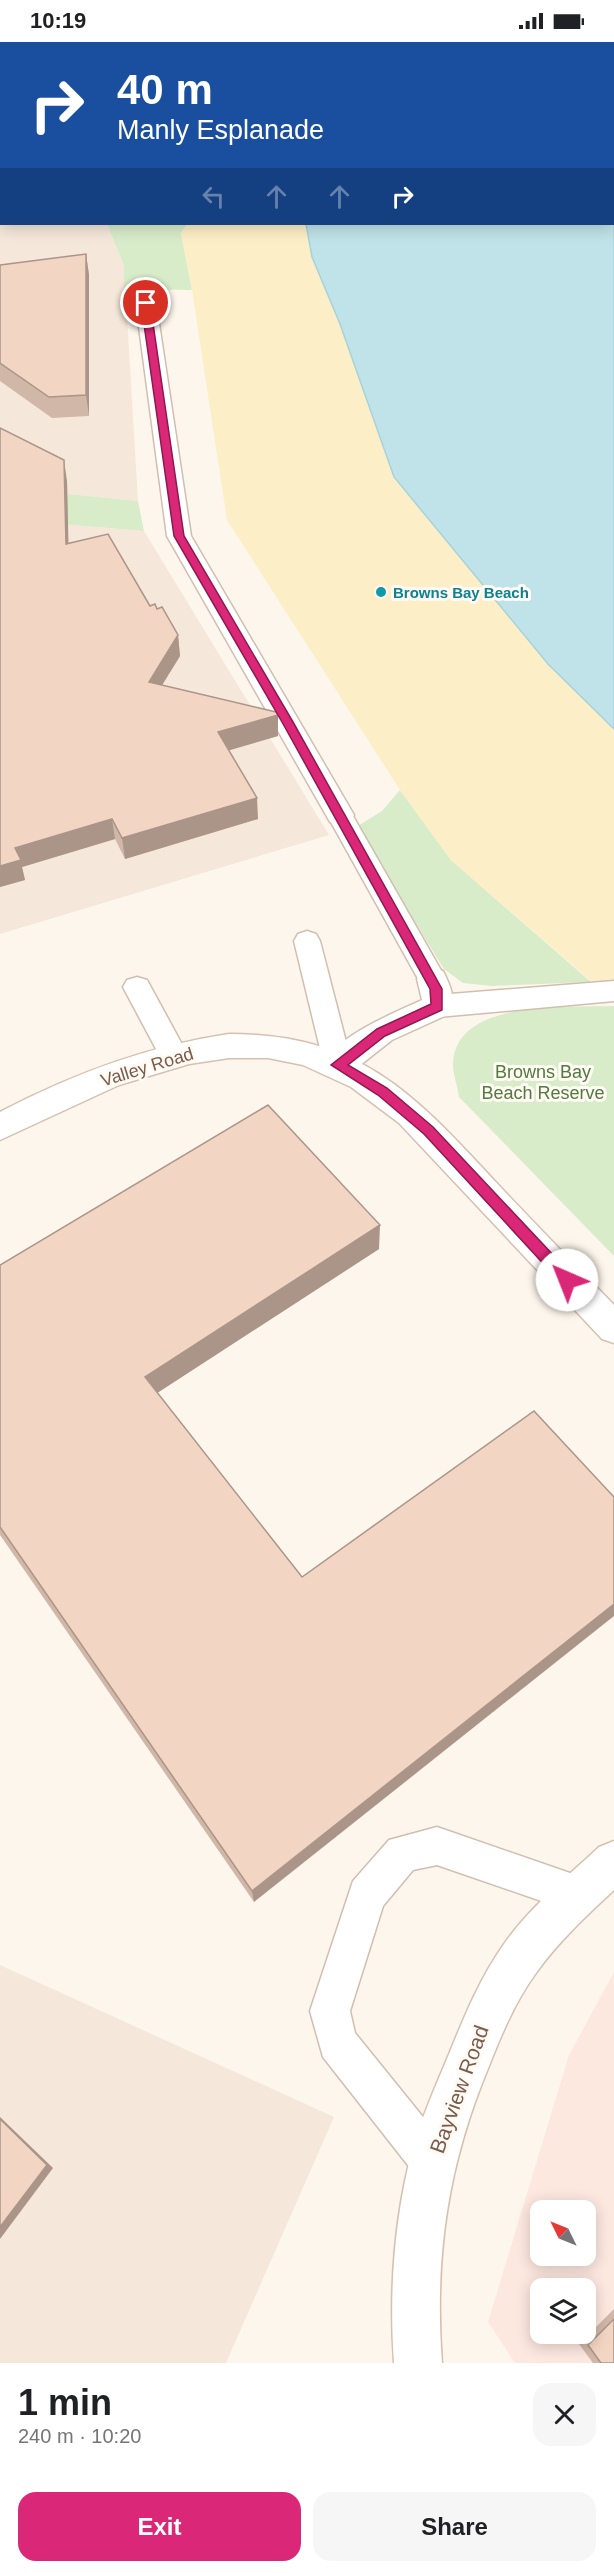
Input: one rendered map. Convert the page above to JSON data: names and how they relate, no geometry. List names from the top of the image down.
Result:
{
  "streets": {
    "street": ["Valley Road", "Bayview Road"]
  },
  "parks": ["Browns Bay Beach Reserve"],
  "places": ["Browns Bay Beach"],
  "north": "top left",
  "page": {
    "status": "10:19",
    "turn": ["40 m", "Manly Esplanade"],
    "heading": ["1 min", "240 m · 10:20"],
    "buttons": ["Exit", "Share"]
  }
}
